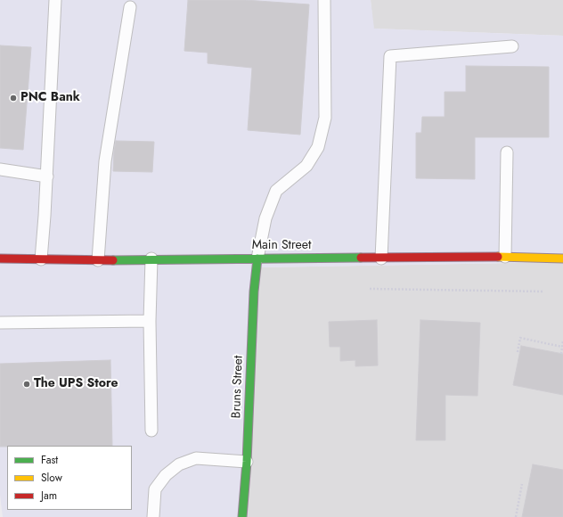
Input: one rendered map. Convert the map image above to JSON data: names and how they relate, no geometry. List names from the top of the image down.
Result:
{
  "streets": {
    "main road": ["Main Street", "Bruns Street"]
  },
  "crossings": [
    ["Main Street", "Bruns Street"]
  ],
  "places": ["PNC Bank", "The UPS Store"],
  "legend": ["Fast", "Slow", "Jam"]
}
